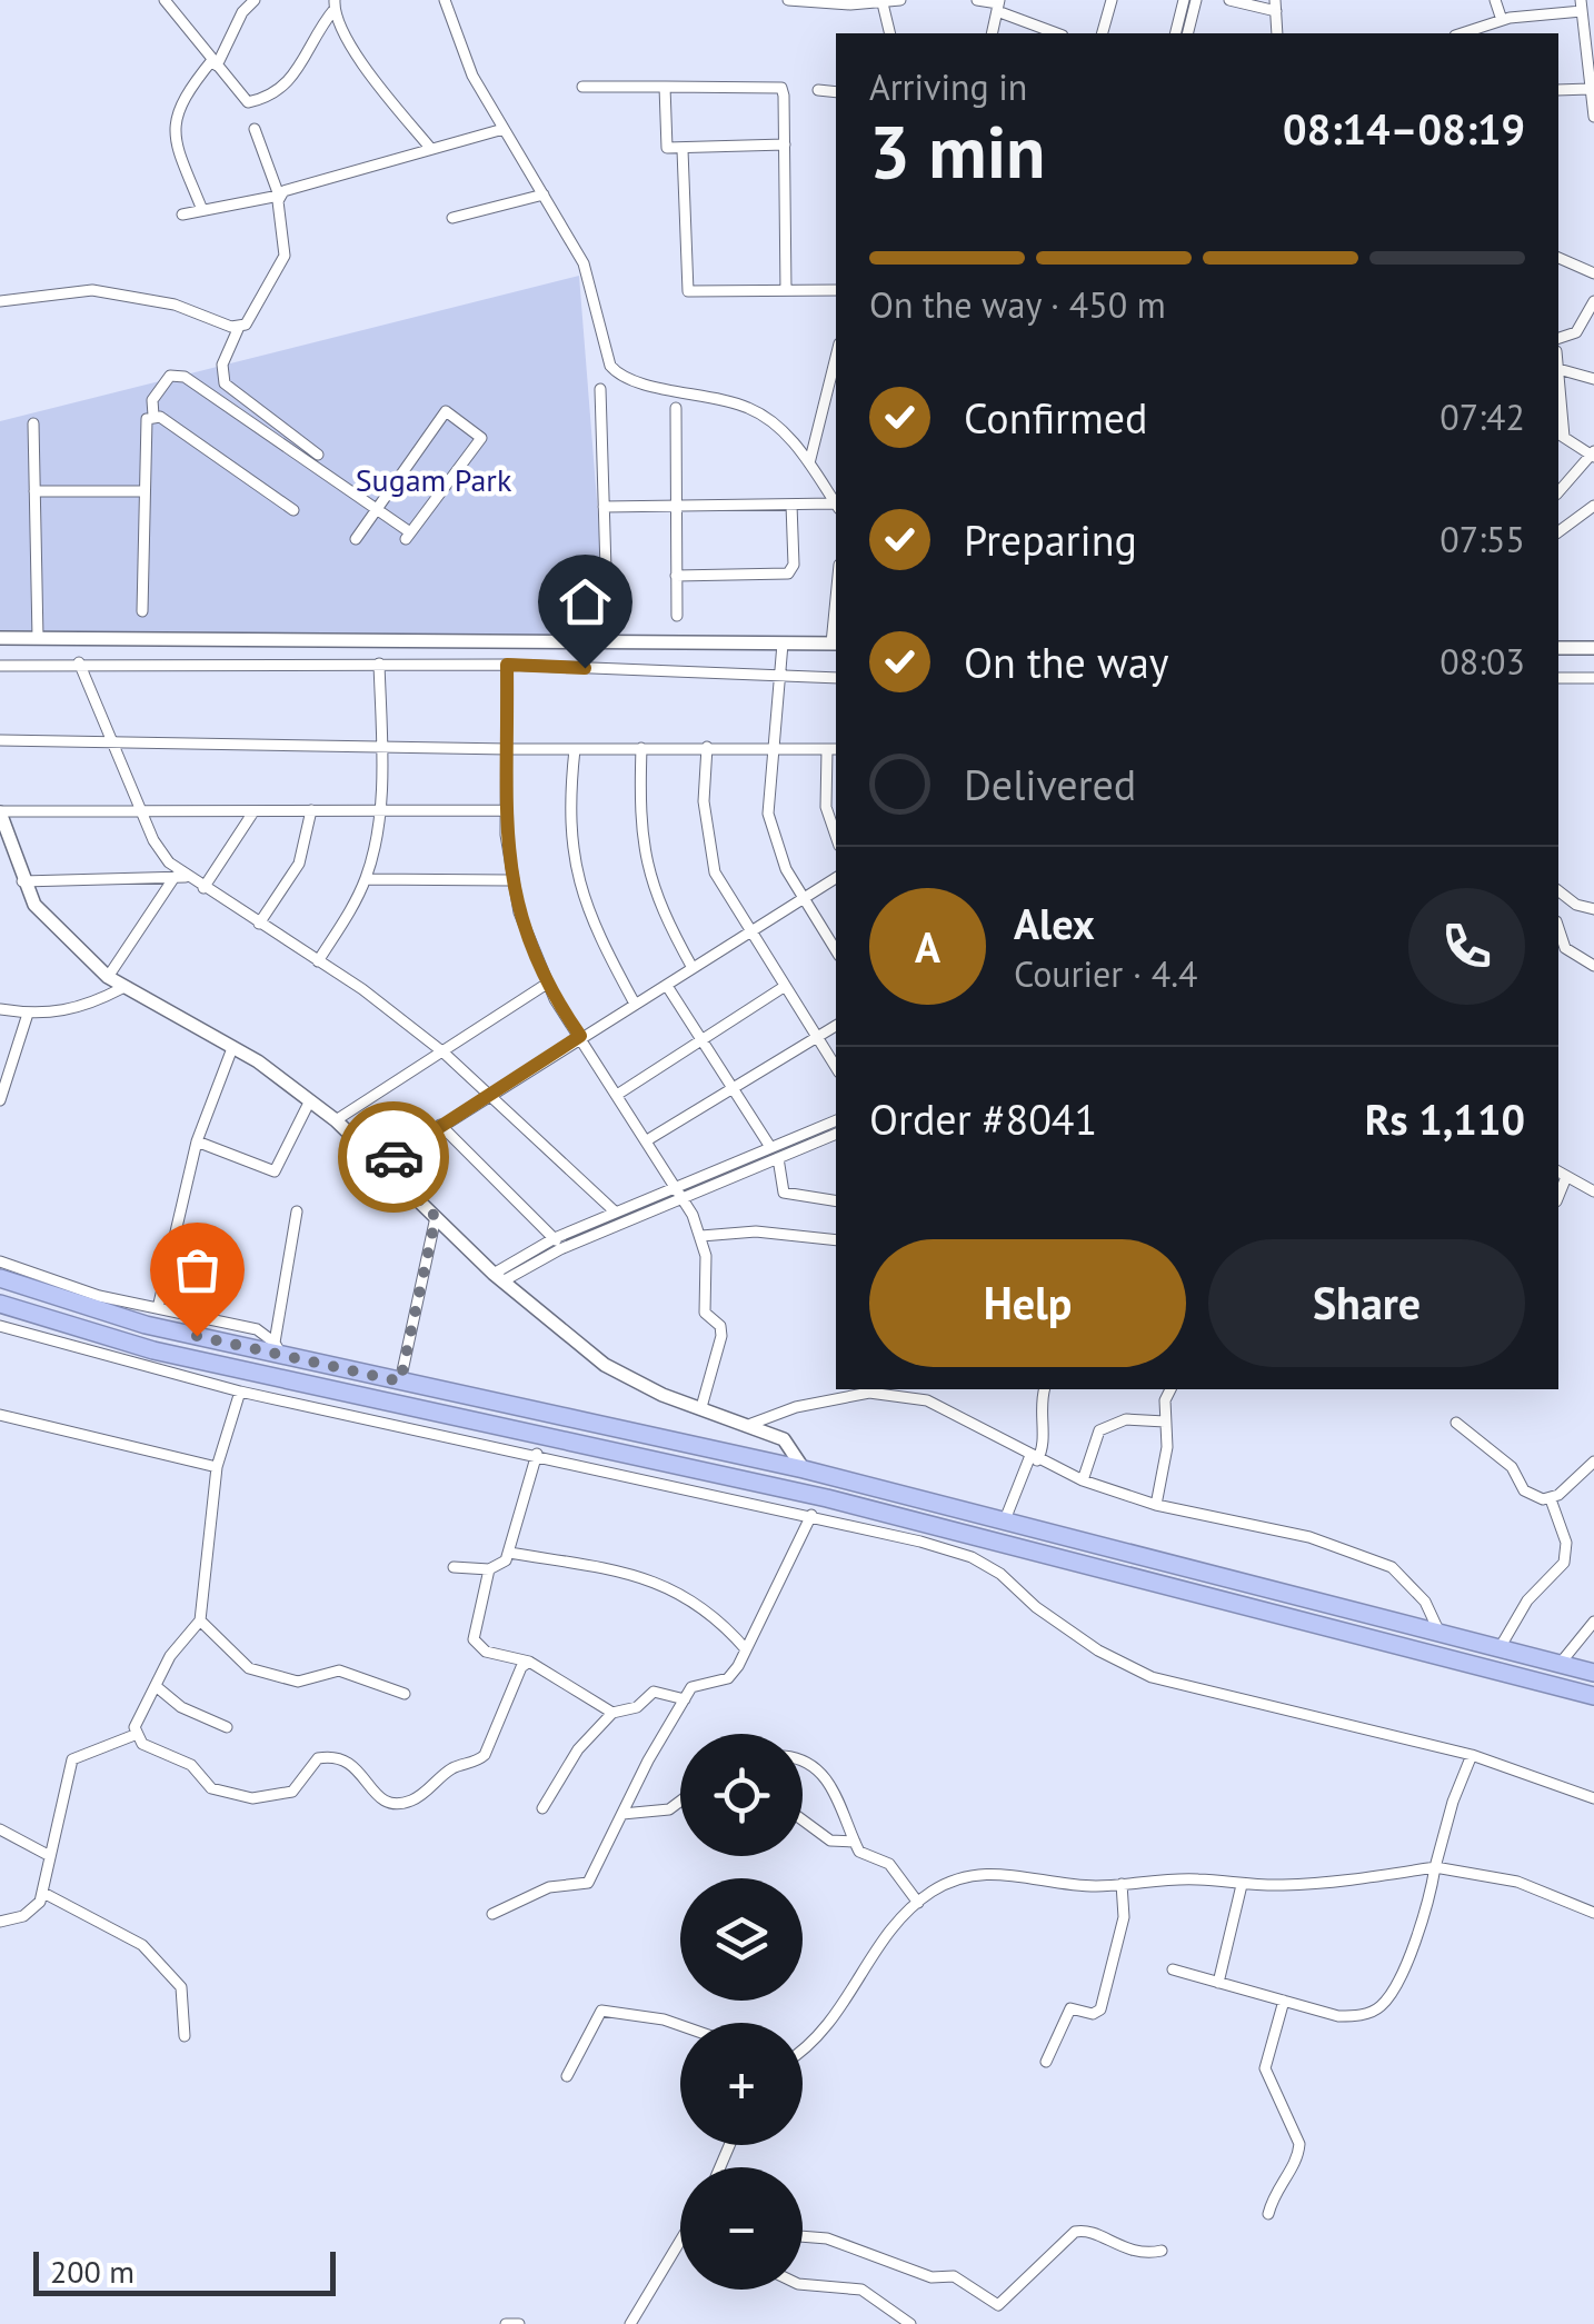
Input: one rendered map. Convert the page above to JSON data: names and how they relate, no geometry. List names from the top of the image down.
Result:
{
  "parks": ["Sugam Park"],
  "scale_bar": "200 m",
  "page": {
    "heading": ["3 min", "Arriving in", "08:14–08:19"],
    "panel": [
      "Alex",
      "Courier · 4.4",
      "Order #8041",
      "Rs 1,110"
    ],
    "bar": "On the way · 450 m",
    "list": [
      ["Confirmed", "07:42"],
      ["Preparing", "07:55"],
      ["On the way", "08:03"],
      "Delivered"
    ],
    "round": "A",
    "buttons": ["Help", "Share"],
    "map_buttons": ["+", "−"],
    "scale": "200 m"
  }
}
